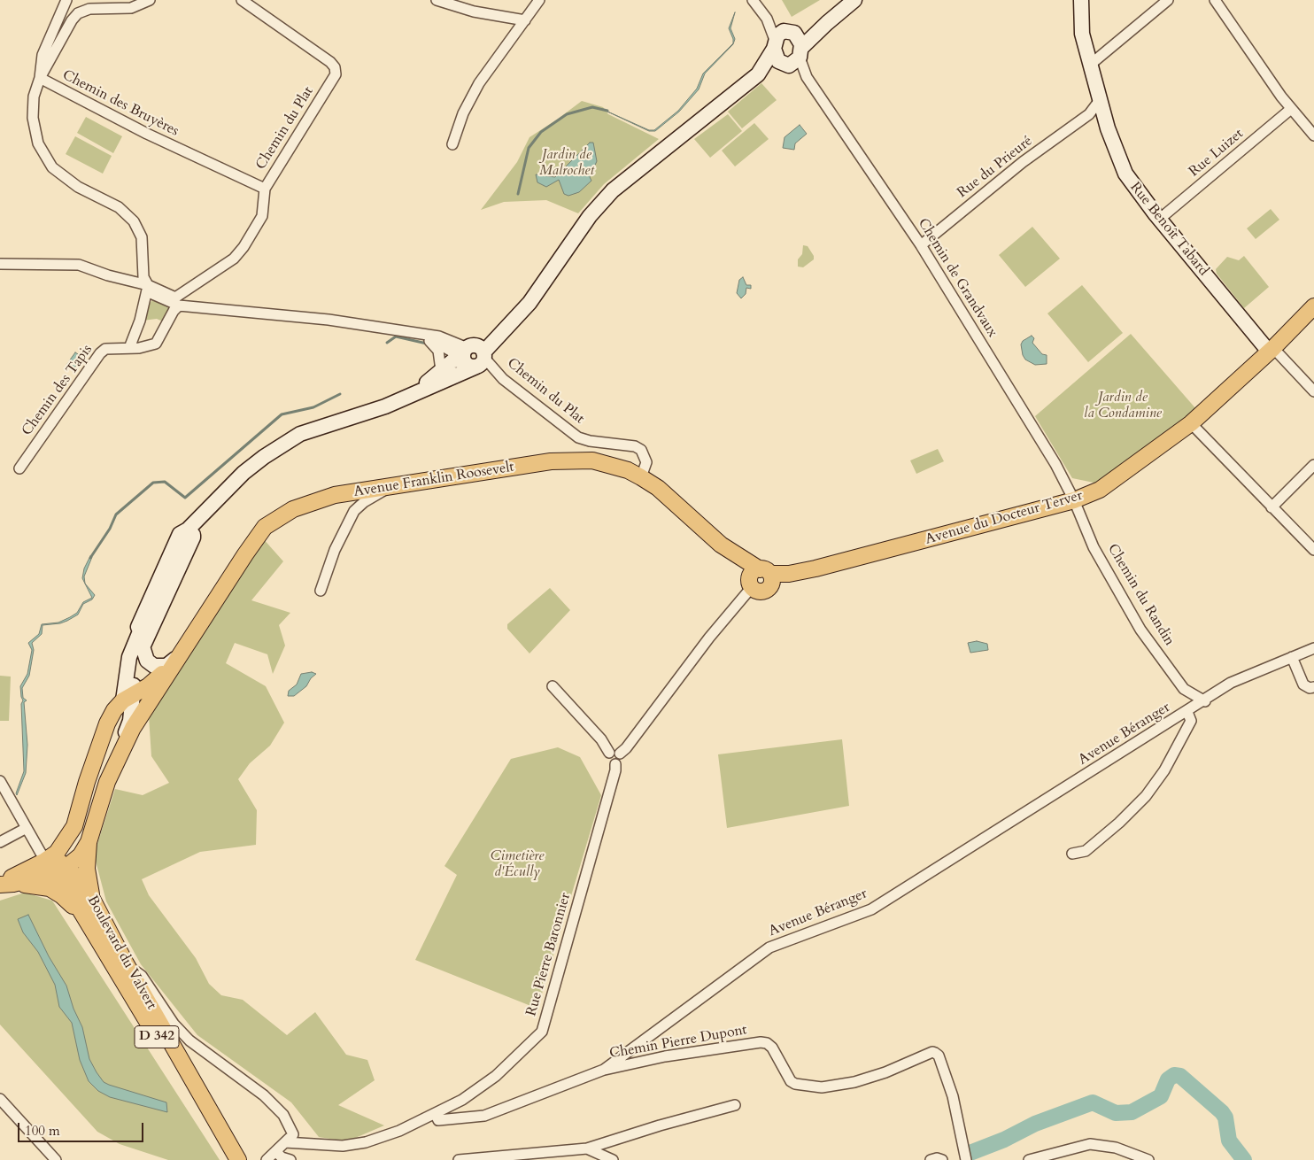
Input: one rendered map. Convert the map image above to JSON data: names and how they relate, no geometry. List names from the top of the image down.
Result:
{
  "streets": {
    "main road": [
      "Rue Benoît Tabard",
      "Avenue Franklin Roosevelt",
      "Avenue du Docteur Terver",
      "Boulevard du Valvert",
      "D 342"
    ],
    "street": [
      "Chemin des Bruyères",
      "Chemin du Plat",
      "Rue Luizet",
      "Rue du Prieuré",
      "Chemin de Grandvaux",
      "Chemin des Tapis",
      "Chemin du Randin",
      "Avenue Béranger",
      "Rue Pierre Baronnier",
      "Chemin Pierre Dupont"
    ]
  },
  "crossings": [
    ["Chemin des Bruyères", "Chemin du Plat"],
    ["Chemin du Plat", "Chemin des Tapis"],
    ["Chemin du Plat", "Avenue Franklin Roosevelt"],
    ["Rue Luizet", "Rue Benoît Tabard"],
    ["Rue du Prieuré", "Rue Benoît Tabard"],
    ["Rue du Prieuré", "Chemin de Grandvaux"],
    ["Rue Benoît Tabard", "Avenue du Docteur Terver"],
    ["Chemin de Grandvaux", "Avenue du Docteur Terver"],
    ["Chemin de Grandvaux", "Chemin du Randin"],
    ["Avenue Franklin Roosevelt", "Avenue du Docteur Terver"],
    ["Avenue Franklin Roosevelt", "Boulevard du Valvert"],
    ["Avenue du Docteur Terver", "Chemin du Randin"],
    ["Chemin du Randin", "Avenue Béranger"],
    ["Avenue Béranger", "Rue Pierre Baronnier"],
    ["Avenue Béranger", "Chemin Pierre Dupont"]
  ],
  "parks": ["Jardin de Malrochet", "Jardin de la Condamine", "Cimetière d'Écully"],
  "scale_bar": "100 m"
}
